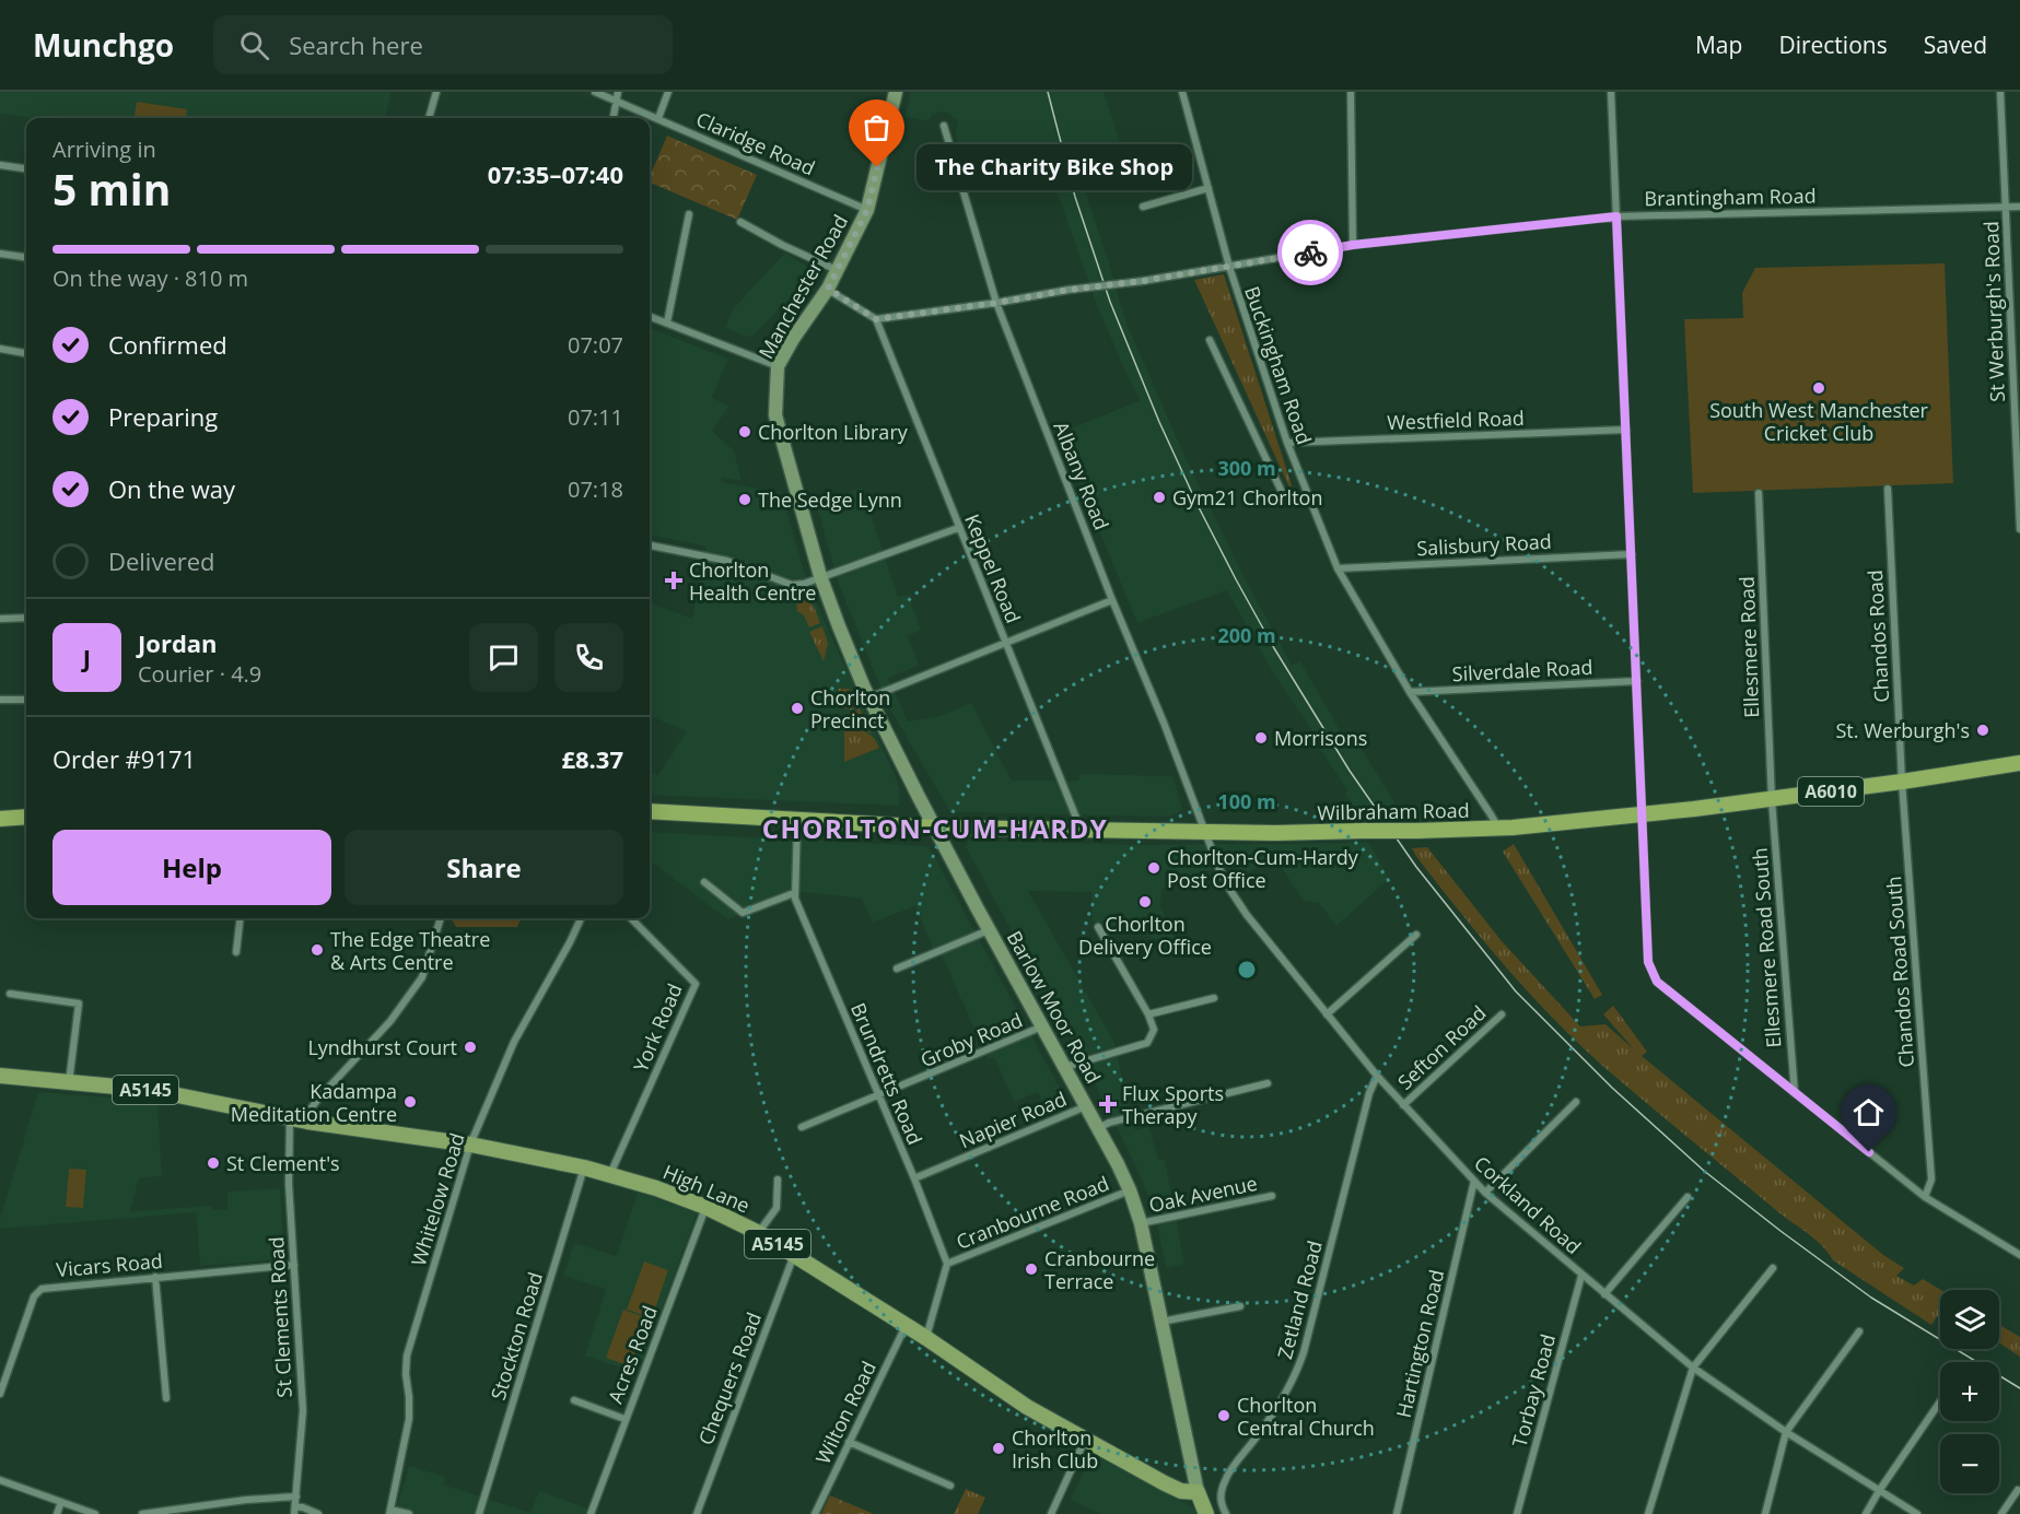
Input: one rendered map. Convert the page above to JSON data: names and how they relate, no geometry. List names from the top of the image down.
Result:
{
  "streets": {
    "highway": ["A6010", "Wilbraham Road"],
    "main road": [
      "Manchester Road",
      "Barlow Moor Road",
      "A5145",
      "High Lane"
    ],
    "street": [
      "Claridge Road",
      "Brantingham Road",
      "St Werburgh's Road",
      "Buckingham Road",
      "Westfield Road",
      "Albany Road",
      "Salisbury Road",
      "Keppel Road",
      "Chandos Road",
      "Ellesmere Road",
      "Silverdale Road",
      "Ellesmere Road South",
      "Chandos Road South",
      "York Road",
      "Groby Road",
      "Sefton Road",
      "Brundretts Road",
      "Napier Road",
      "Oak Avenue",
      "Whitelow Road",
      "Corkland Road",
      "Cranbourne Road",
      "Vicars Road",
      "Zetland Road",
      "St Clements Road",
      "Stockton Road",
      "Hartington Road",
      "Acres Road",
      "Chequers Road",
      "Torbay Road",
      "Wilton Road"
    ]
  },
  "crossings": [
    ["Claridge Road", "Manchester Road"],
    ["Brantingham Road", "St Werburgh's Road"],
    ["Brantingham Road", "Buckingham Road"],
    ["Brantingham Road", "Albany Road"],
    ["Brantingham Road", "Keppel Road"],
    ["Manchester Road", "Barlow Moor Road"],
    ["Buckingham Road", "Westfield Road"],
    ["Buckingham Road", "Salisbury Road"],
    ["Buckingham Road", "Silverdale Road"],
    ["Buckingham Road", "Wilbraham Road"],
    ["Albany Road", "Wilbraham Road"],
    ["Albany Road", "Corkland Road"],
    ["Keppel Road", "Wilbraham Road"],
    ["Chandos Road", "Wilbraham Road"],
    ["Chandos Road", "Chandos Road South"],
    ["Ellesmere Road", "Wilbraham Road"],
    ["Ellesmere Road", "Ellesmere Road South"],
    ["Wilbraham Road", "Ellesmere Road South"],
    ["Wilbraham Road", "Chandos Road South"],
    ["Wilbraham Road", "Barlow Moor Road"],
    ["Wilbraham Road", "Brundretts Road"],
    ["Wilbraham Road", "Corkland Road"],
    ["Barlow Moor Road", "Groby Road"],
    ["Barlow Moor Road", "Napier Road"],
    ["Barlow Moor Road", "High Lane"],
    ["Barlow Moor Road", "Oak Avenue"],
    ["Barlow Moor Road", "Cranbourne Road"],
    ["York Road", "High Lane"],
    ["Groby Road", "Brundretts Road"],
    ["Sefton Road", "Corkland Road"],
    ["Brundretts Road", "Napier Road"],
    ["Brundretts Road", "Cranbourne Road"],
    ["A5145", "High Lane"],
    ["A5145", "St Clements Road"],
    ["High Lane", "Whitelow Road"],
    ["High Lane", "St Clements Road"],
    ["High Lane", "Stockton Road"],
    ["High Lane", "Acres Road"],
    ["High Lane", "Chequers Road"],
    ["High Lane", "Wilton Road"],
    ["Corkland Road", "Zetland Road"],
    ["Corkland Road", "Hartington Road"],
    ["Corkland Road", "Torbay Road"],
    ["Vicars Road", "St Clements Road"]
  ],
  "districts": ["CHORLTON-CUM-HARDY"],
  "places": {
    "other": [
      "The Charity Bike Shop",
      "South West Manchester Cricket Club",
      "Chorlton Library",
      "Gym21 Chorlton",
      "The Sedge Lynn",
      "Chorlton Precinct",
      "St. Werburgh's",
      "Morrisons",
      "Chorlton-Cum-Hardy Post Office",
      "Chorlton Delivery Office",
      "The Edge Theatre & Arts Centre",
      "Lyndhurst Court",
      "Kadampa Meditation Centre",
      "St Clement's",
      "Cranbourne Terrace",
      "Chorlton Central Church",
      "Chorlton Irish Club"
    ],
    "health": ["Chorlton Health Centre", "Flux Sports Therapy"]
  },
  "page": {
    "header": "Munchgo",
    "search": "Search here",
    "nav": ["Map", "Directions", "Saved"],
    "heading": ["5 min", "Arriving in", "07:35–07:40"],
    "panel": [
      "Jordan",
      "Courier · 4.9",
      "Order #9171",
      "£8.37"
    ],
    "bubble": "The Charity Bike Shop",
    "bar": "On the way · 810 m",
    "list": [
      ["Confirmed", "07:07"],
      ["Preparing", "07:11"],
      ["On the way", "07:18"],
      "Delivered"
    ],
    "round": "J",
    "buttons": ["Help", "Share"],
    "map_buttons": ["+", "−"]
  },
  "rings": ["300 m", "200 m", "100 m"]
}
